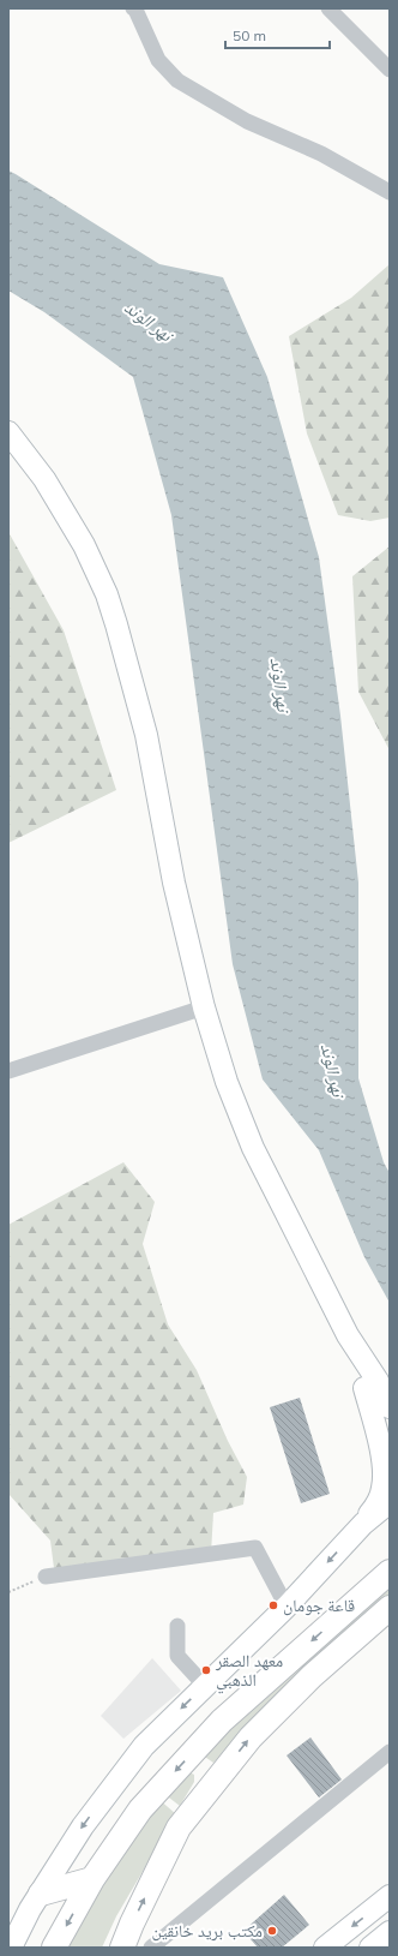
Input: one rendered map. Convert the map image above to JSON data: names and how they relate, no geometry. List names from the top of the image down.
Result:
{
  "water": ["نهر الوند"],
  "places": ["قاعة جومان", "معهد الصقر الذهبي", "مكتب بريد خانقين"],
  "scale_bar": "50 m"
}
